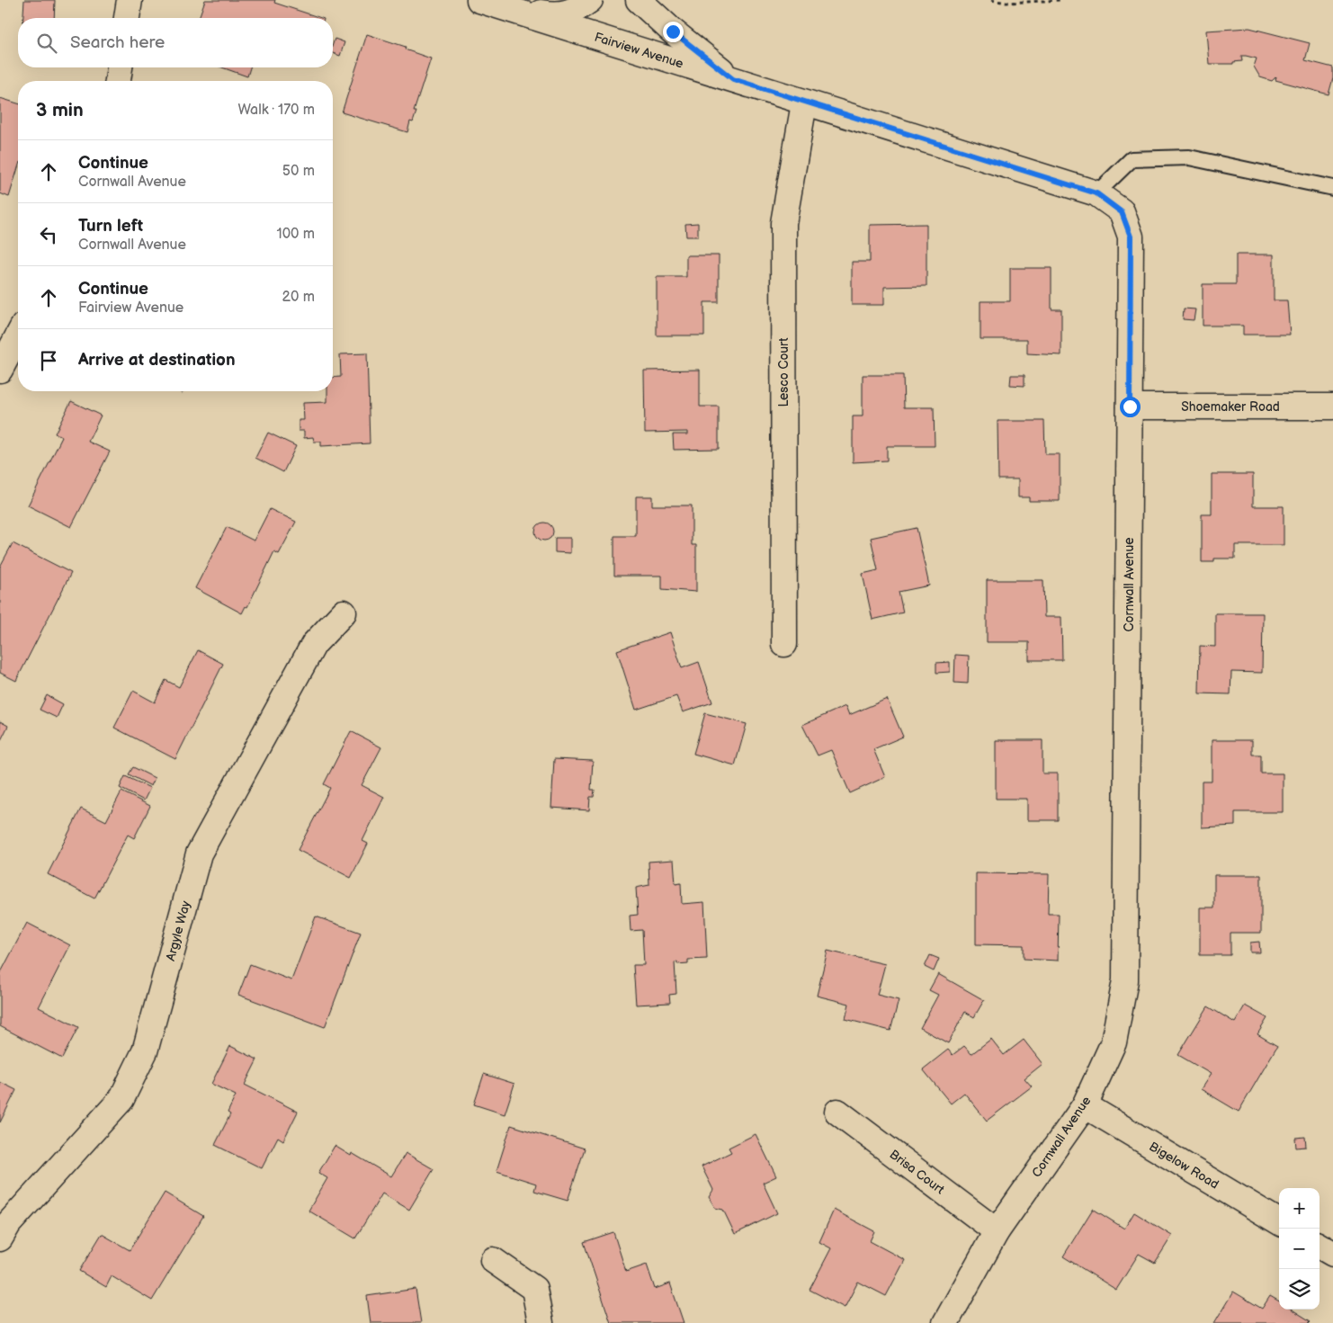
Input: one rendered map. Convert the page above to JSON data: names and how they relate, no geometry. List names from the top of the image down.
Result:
{
  "streets": {
    "street": [
      "Fairview Avenue",
      "Lesco Court",
      "Shoemaker Road",
      "Cornwall Avenue",
      "Argyle Way",
      "Bigelow Road",
      "Brisa Court"
    ]
  },
  "crossings": [
    ["Fairview Avenue", "Cornwall Avenue"],
    ["Lesco Court", "Cornwall Avenue"],
    ["Shoemaker Road", "Cornwall Avenue"],
    ["Cornwall Avenue", "Bigelow Road"],
    ["Cornwall Avenue", "Brisa Court"]
  ],
  "page": {
    "search": "Search here",
    "heading": ["3 min", "Walk · 170 m"],
    "list": [
      ["Continue", "Cornwall Avenue", "50 m"],
      ["Turn left", "Cornwall Avenue", "100 m"],
      ["Continue", "Fairview Avenue", "20 m"],
      "Arrive at destination"
    ],
    "map_buttons": ["+", "−"]
  }
}
